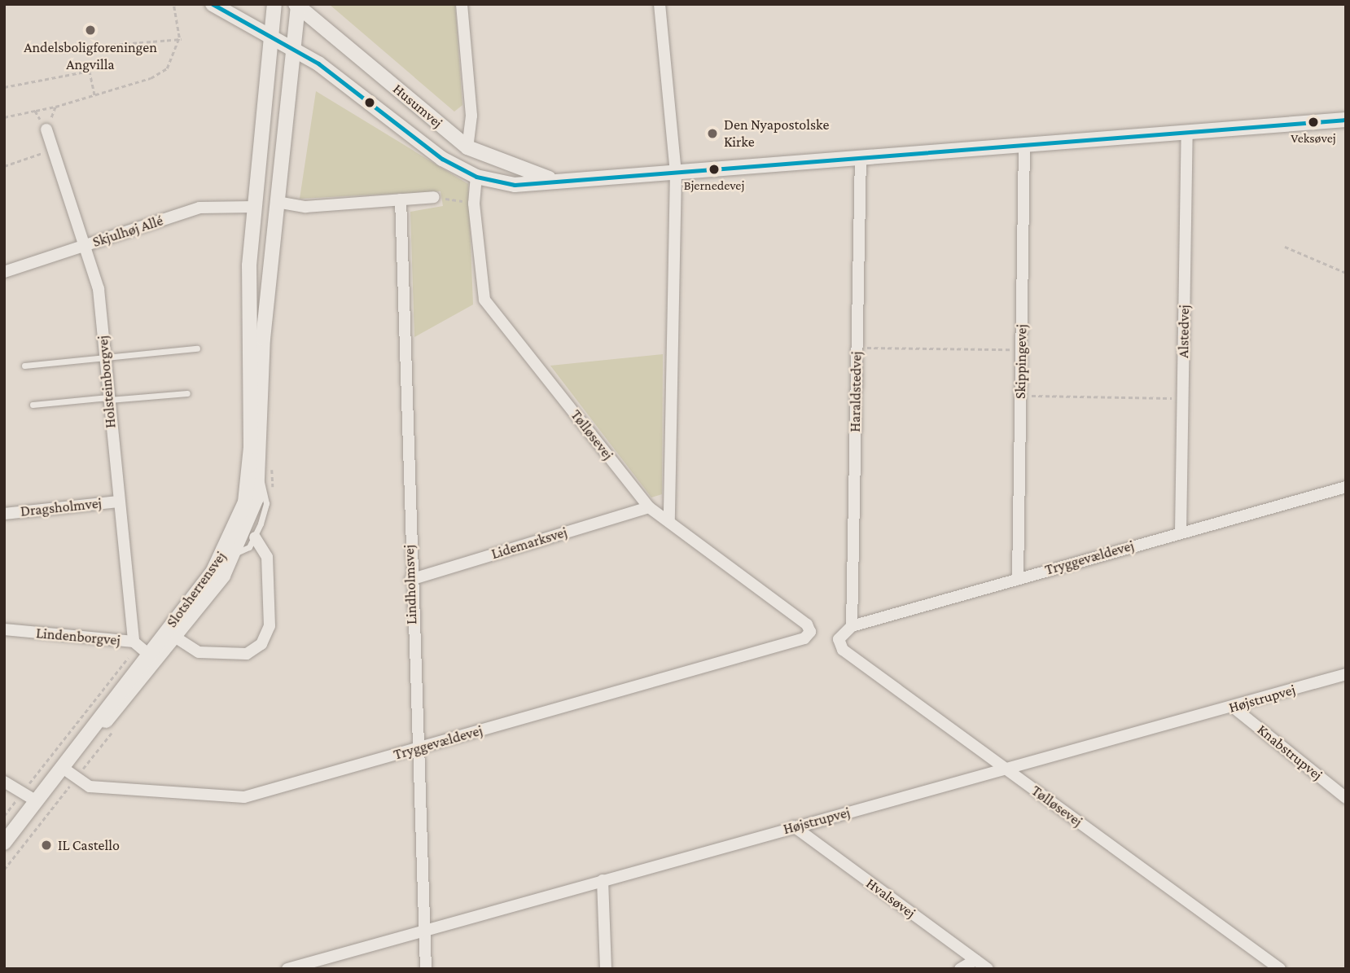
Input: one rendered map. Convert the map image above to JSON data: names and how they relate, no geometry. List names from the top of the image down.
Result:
{
  "streets": {
    "street": [
      "Husumvej",
      "Skjulhøj Allé",
      "Alstedvej",
      "Skippingevej",
      "Holsteinborgvej",
      "Haraldstedvej",
      "Tølløsevej",
      "Dragsholmvej",
      "Lidemarksvej",
      "Tryggevældevej",
      "Lindholmsvej",
      "Slotsherrensvej",
      "Lindenborgvej",
      "Højstrupvej",
      "Knabstrupvej",
      "Hvalsøvej"
    ]
  },
  "crossings": [
    ["Husumvej", "Alstedvej"],
    ["Husumvej", "Skippingevej"],
    ["Husumvej", "Haraldstedvej"],
    ["Husumvej", "Tølløsevej"],
    ["Husumvej", "Slotsherrensvej"],
    ["Skjulhøj Allé", "Holsteinborgvej"],
    ["Skjulhøj Allé", "Slotsherrensvej"],
    ["Alstedvej", "Tryggevældevej"],
    ["Skippingevej", "Tryggevældevej"],
    ["Holsteinborgvej", "Dragsholmvej"],
    ["Holsteinborgvej", "Lindenborgvej"],
    ["Haraldstedvej", "Tryggevældevej"],
    ["Tølløsevej", "Lidemarksvej"],
    ["Tølløsevej", "Tryggevældevej"],
    ["Tølløsevej", "Højstrupvej"],
    ["Lidemarksvej", "Lindholmsvej"],
    ["Tryggevældevej", "Lindholmsvej"],
    ["Tryggevældevej", "Slotsherrensvej"],
    ["Lindholmsvej", "Højstrupvej"],
    ["Slotsherrensvej", "Lindenborgvej"],
    ["Højstrupvej", "Knabstrupvej"],
    ["Højstrupvej", "Hvalsøvej"]
  ],
  "places": [
    "Andelsboligforeningen Angvilla",
    "Veksøvej",
    "Den Nyapostolske Kirke",
    "Bjernedevej",
    "IL Castello"
  ]
}
